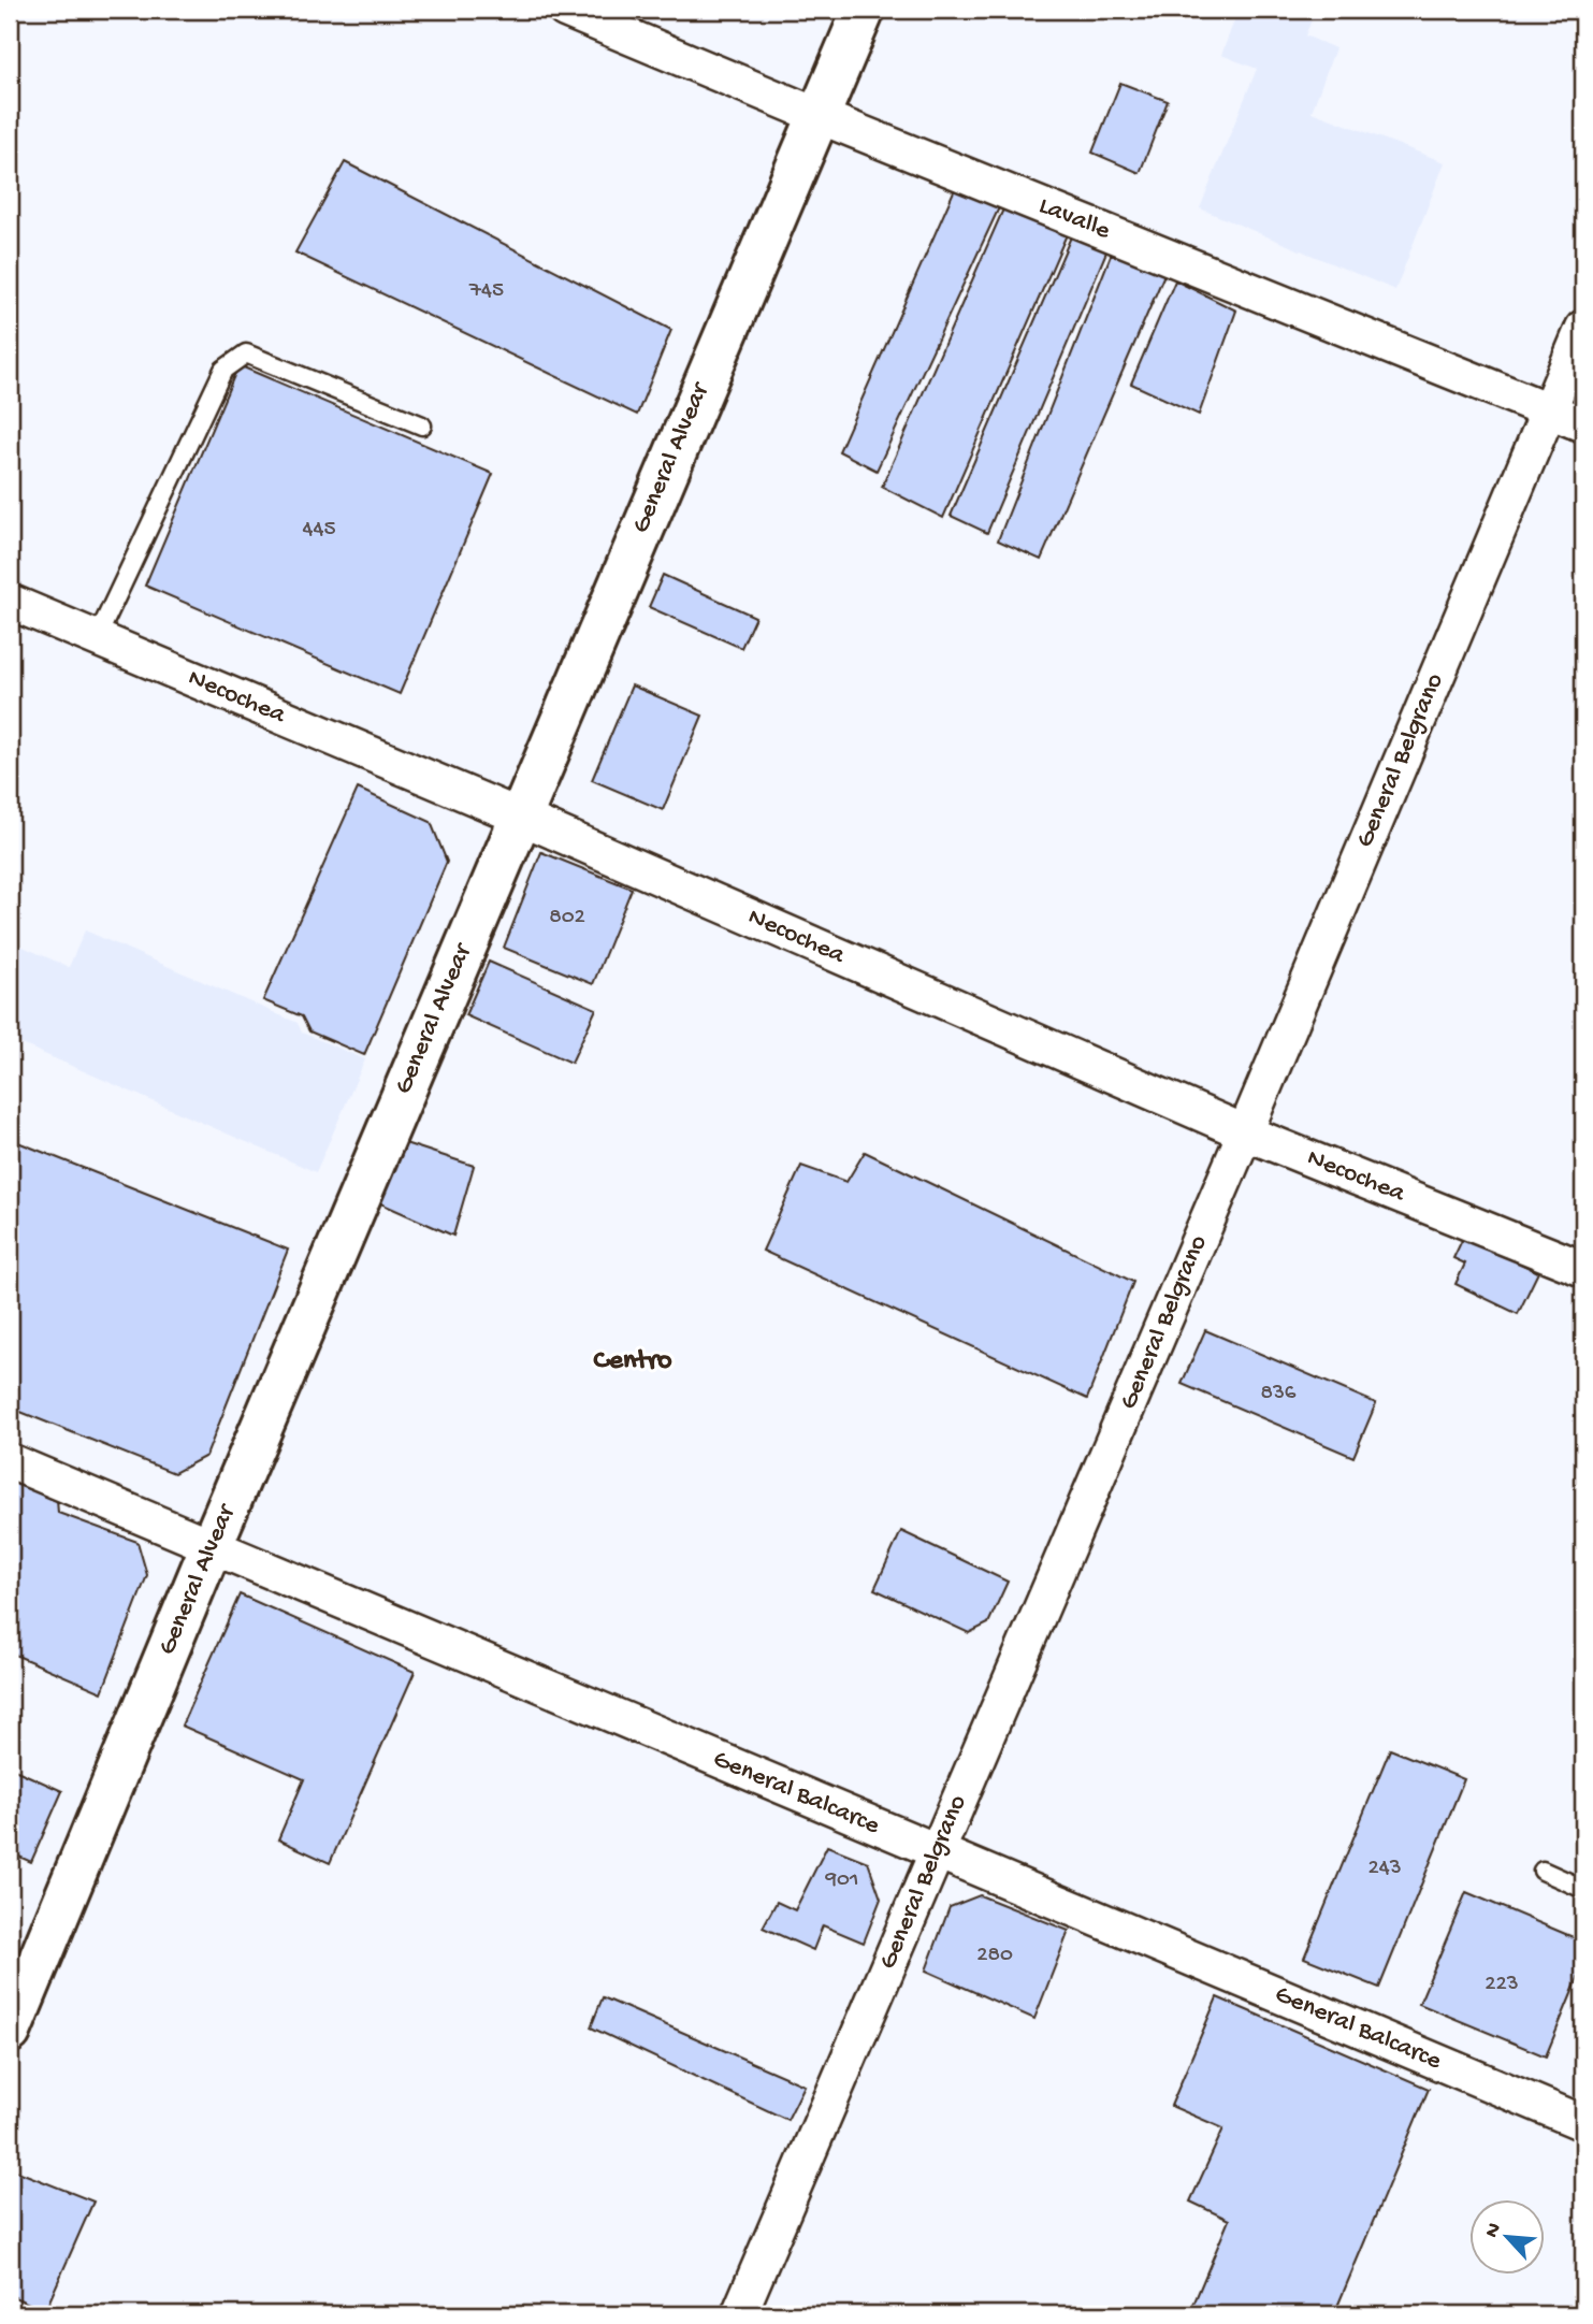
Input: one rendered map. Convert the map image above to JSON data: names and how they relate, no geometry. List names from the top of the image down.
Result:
{
  "streets": {
    "street": [
      "Lavalle",
      "General Alvear",
      "Necochea",
      "General Belgrano",
      "General Balcarce"
    ]
  },
  "crossings": [
    ["Lavalle", "General Alvear"],
    ["Lavalle", "General Belgrano"],
    ["General Alvear", "Necochea"],
    ["General Alvear", "General Balcarce"],
    ["Necochea", "General Belgrano"],
    ["General Belgrano", "General Balcarce"]
  ],
  "districts": ["Centro"],
  "house_numbers": [
    "745",
    "445",
    "802",
    "836",
    "243",
    "901",
    "280",
    "223"
  ],
  "north": "top left"
}
